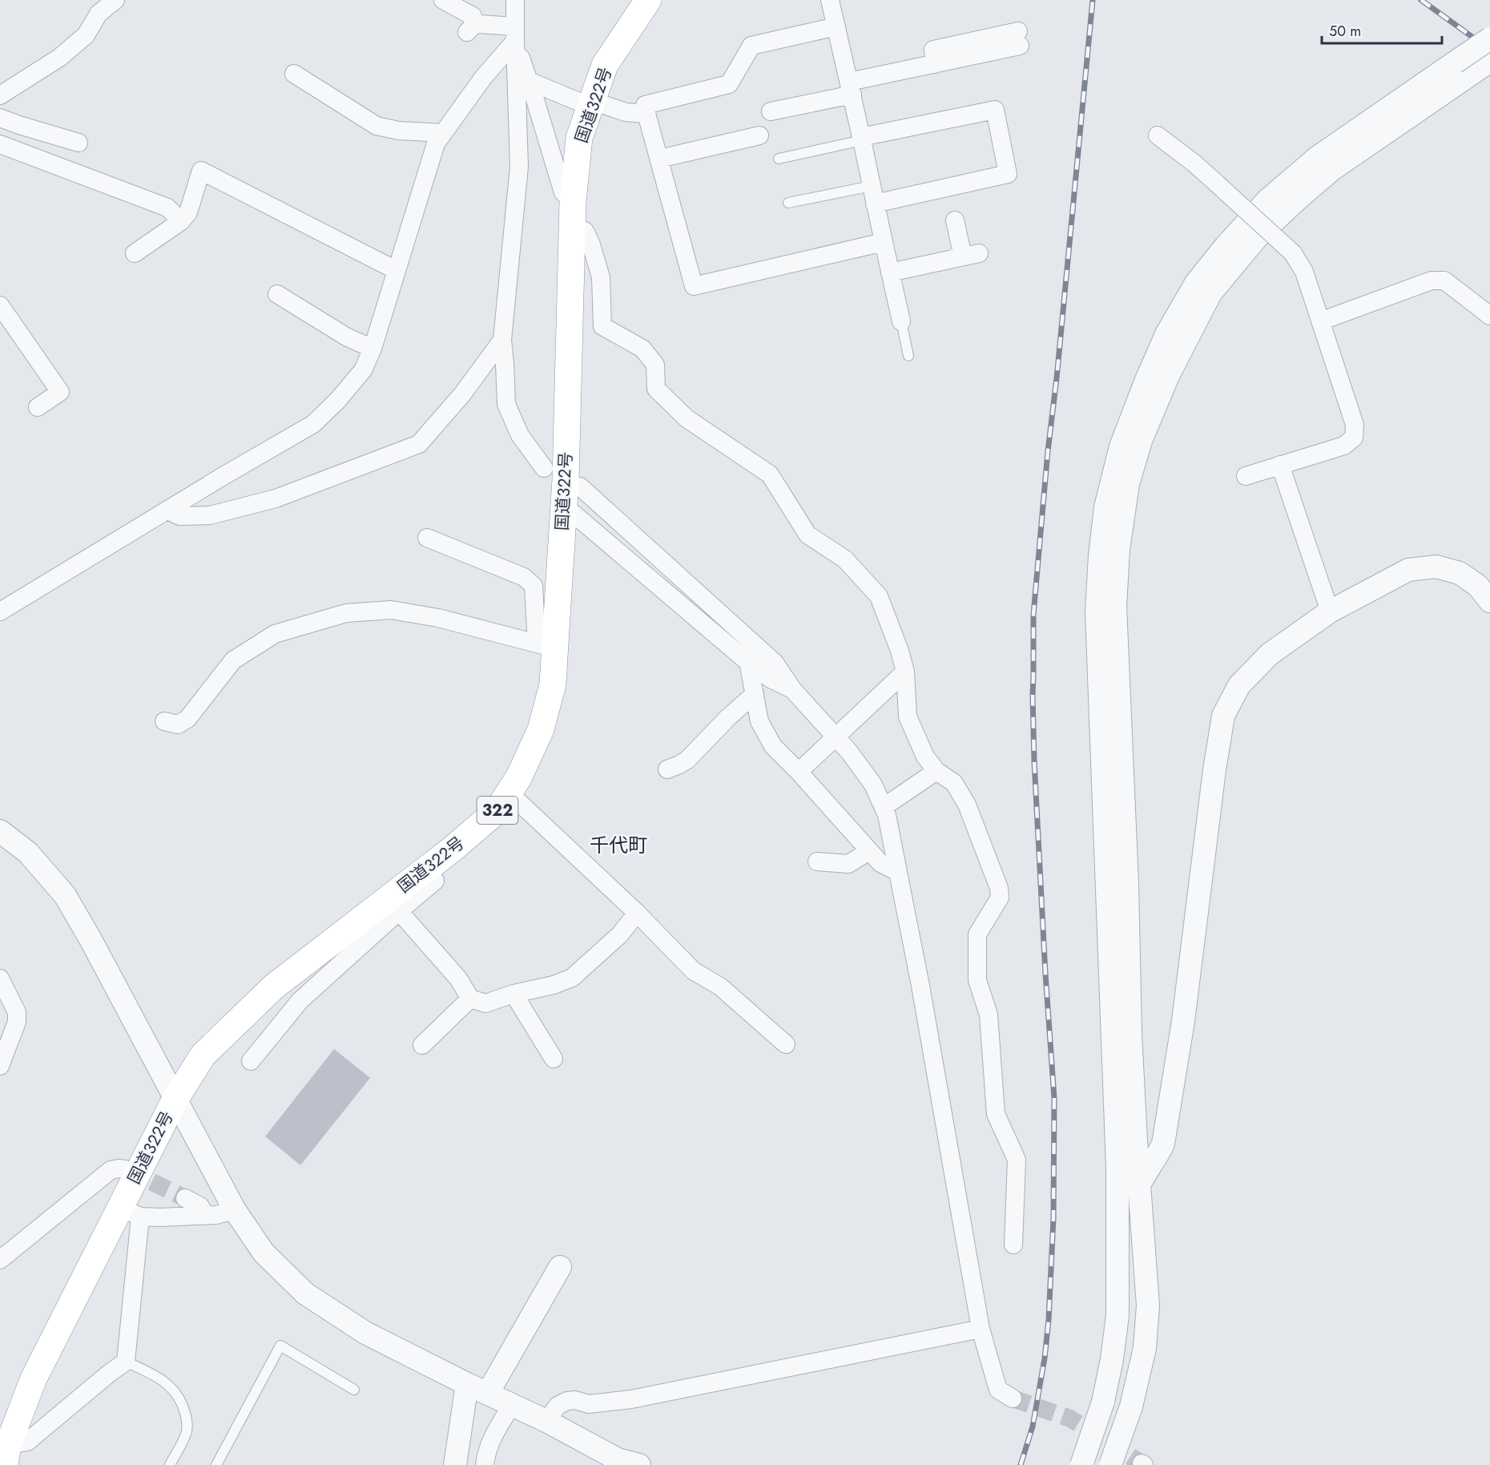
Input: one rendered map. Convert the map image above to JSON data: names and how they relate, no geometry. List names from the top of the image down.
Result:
{
  "streets": {
    "highway": ["国道322号", "322"]
  },
  "districts": ["千代町"],
  "scale_bar": "50 m"
}
